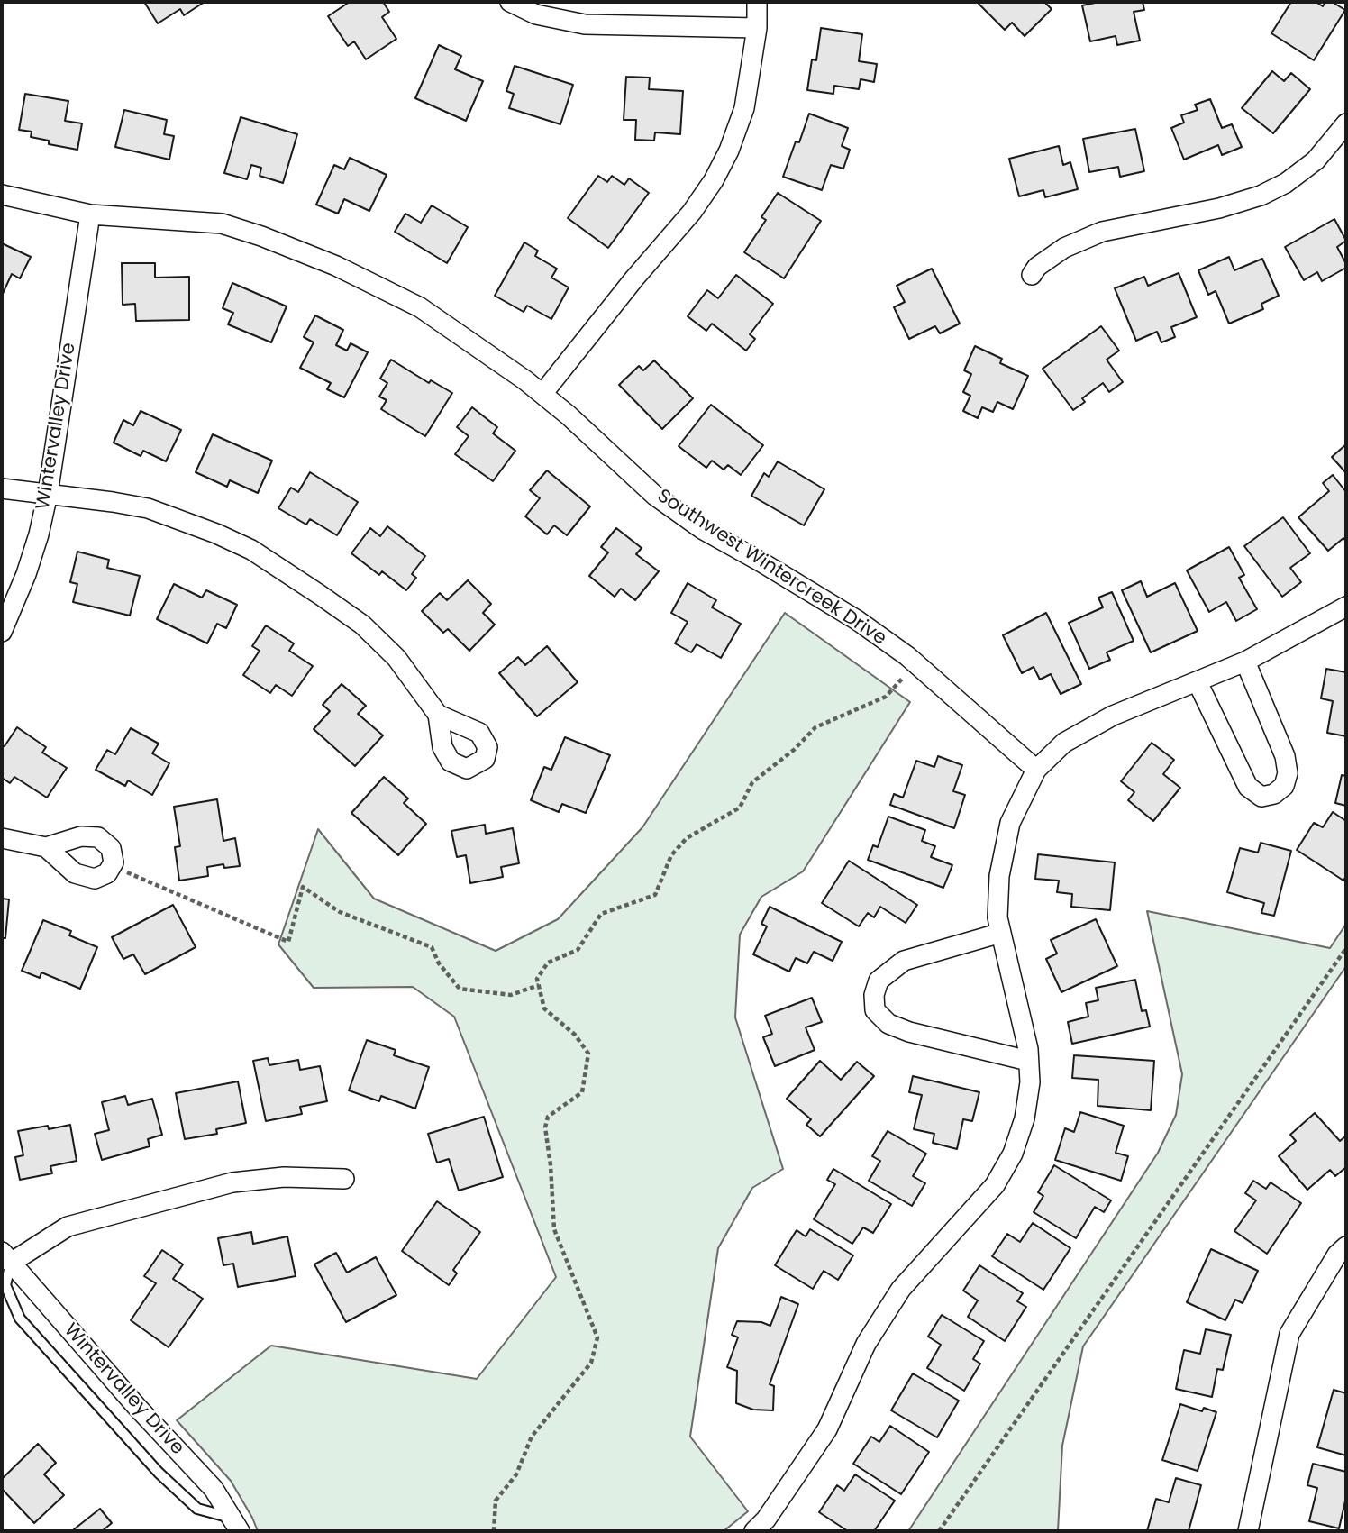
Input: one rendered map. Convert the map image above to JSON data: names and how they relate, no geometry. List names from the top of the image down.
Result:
{
  "streets": {
    "street": ["Wintervalley Drive", "Southwest Wintercreek Drive"]
  },
  "crossings": [
    ["Wintervalley Drive", "Southwest Wintercreek Drive"]
  ]
}
